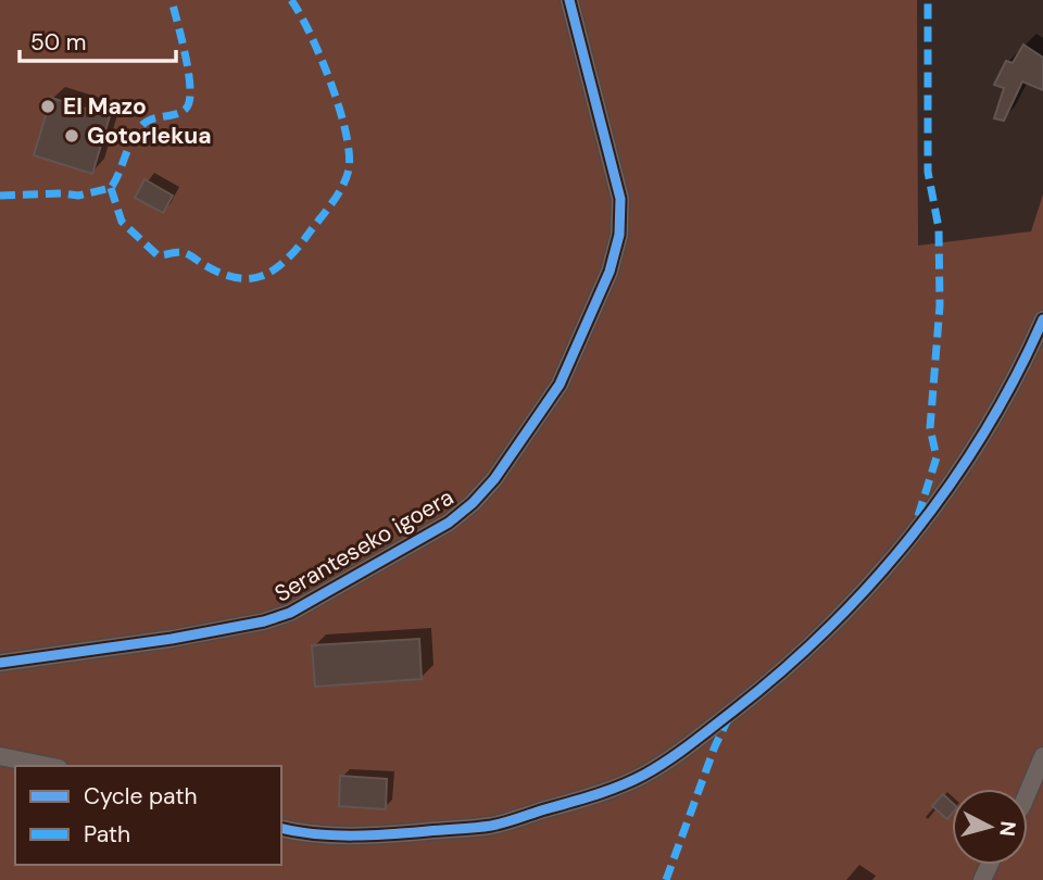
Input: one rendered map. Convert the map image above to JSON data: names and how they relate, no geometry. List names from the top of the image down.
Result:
{
  "streets": {
    "street": ["Seranteseko igoera"]
  },
  "places": ["El Mazo", "Gotorlekua"],
  "legend": ["Cycle path", "Path"],
  "scale_bar": "50 m",
  "north": "right"
}
